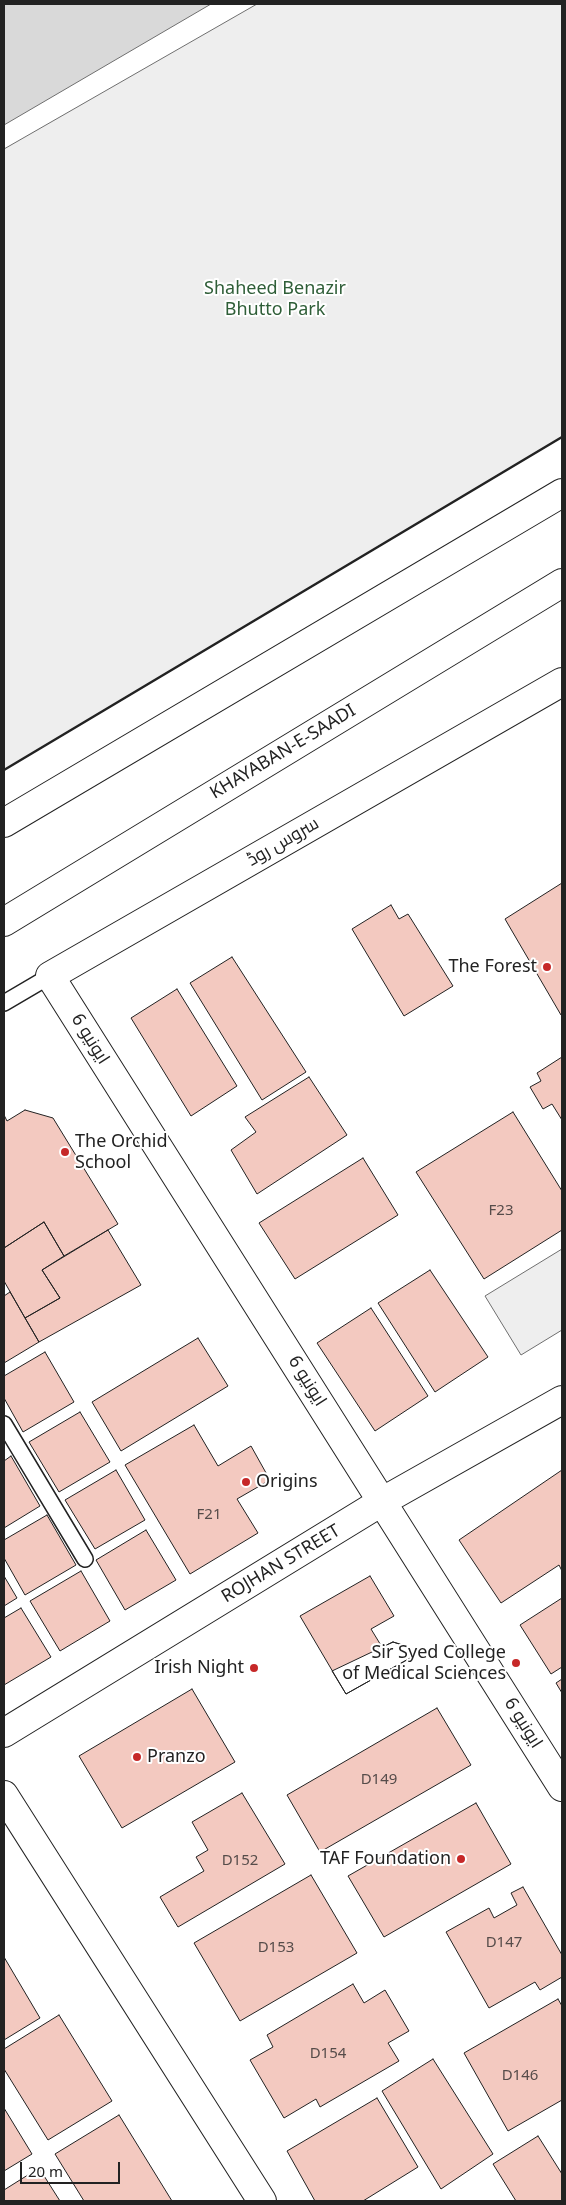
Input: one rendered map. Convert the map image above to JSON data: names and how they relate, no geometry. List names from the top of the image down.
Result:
{
  "streets": {
    "street": [
      "KHAYABAN-E-SAADI",
      "سروس روڈ",
      "ایونیو 6",
      "ROJHAN STREET"
    ]
  },
  "crossings": [
    ["سروس روڈ", "ایونیو 6"],
    ["ایونیو 6", "ROJHAN STREET"]
  ],
  "parks": ["Shaheed Benazir Bhutto Park"],
  "places": [
    "The Forest",
    "The Orchid School",
    "Origins",
    "Sir Syed College of Medical Sciences",
    "Irish Night",
    "Pranzo",
    "TAF Foundation"
  ],
  "house_numbers": [
    "F23",
    "F21",
    "D149",
    "D152",
    "D147",
    "D153",
    "D154",
    "D146"
  ],
  "scale_bar": "20 m"
}
